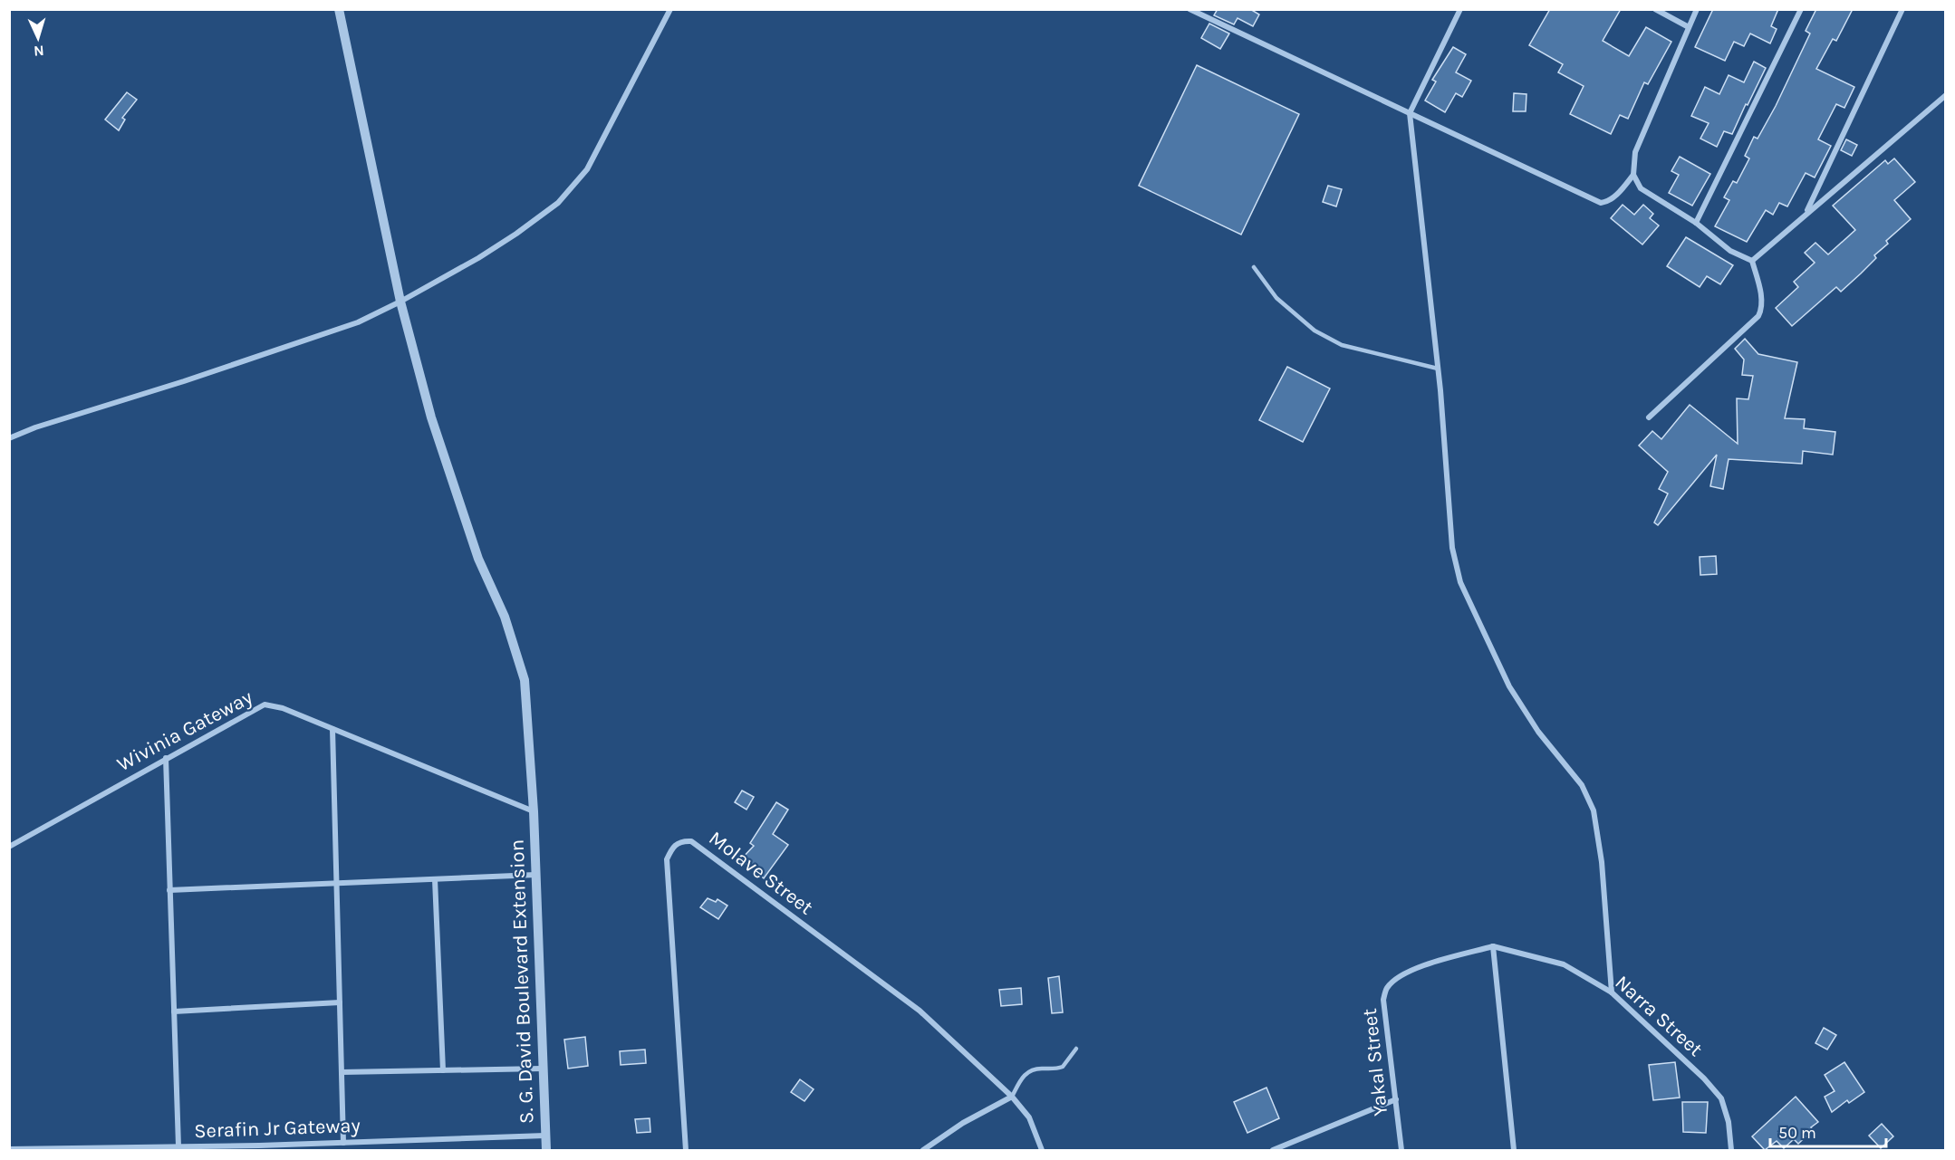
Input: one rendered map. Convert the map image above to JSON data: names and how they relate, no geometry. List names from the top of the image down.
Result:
{
  "streets": {
    "street": [
      "Wivinia Gateway",
      "Molave Street",
      "S. G. David Boulevard Extension",
      "Narra Street",
      "Yakal Street",
      "Serafin Jr Gateway"
    ]
  },
  "crossings": [
    ["Wivinia Gateway", "S. G. David Boulevard Extension"],
    ["S. G. David Boulevard Extension", "Serafin Jr Gateway"],
    ["Narra Street", "Yakal Street"]
  ],
  "scale_bar": "50 m",
  "north": "bottom"
}
